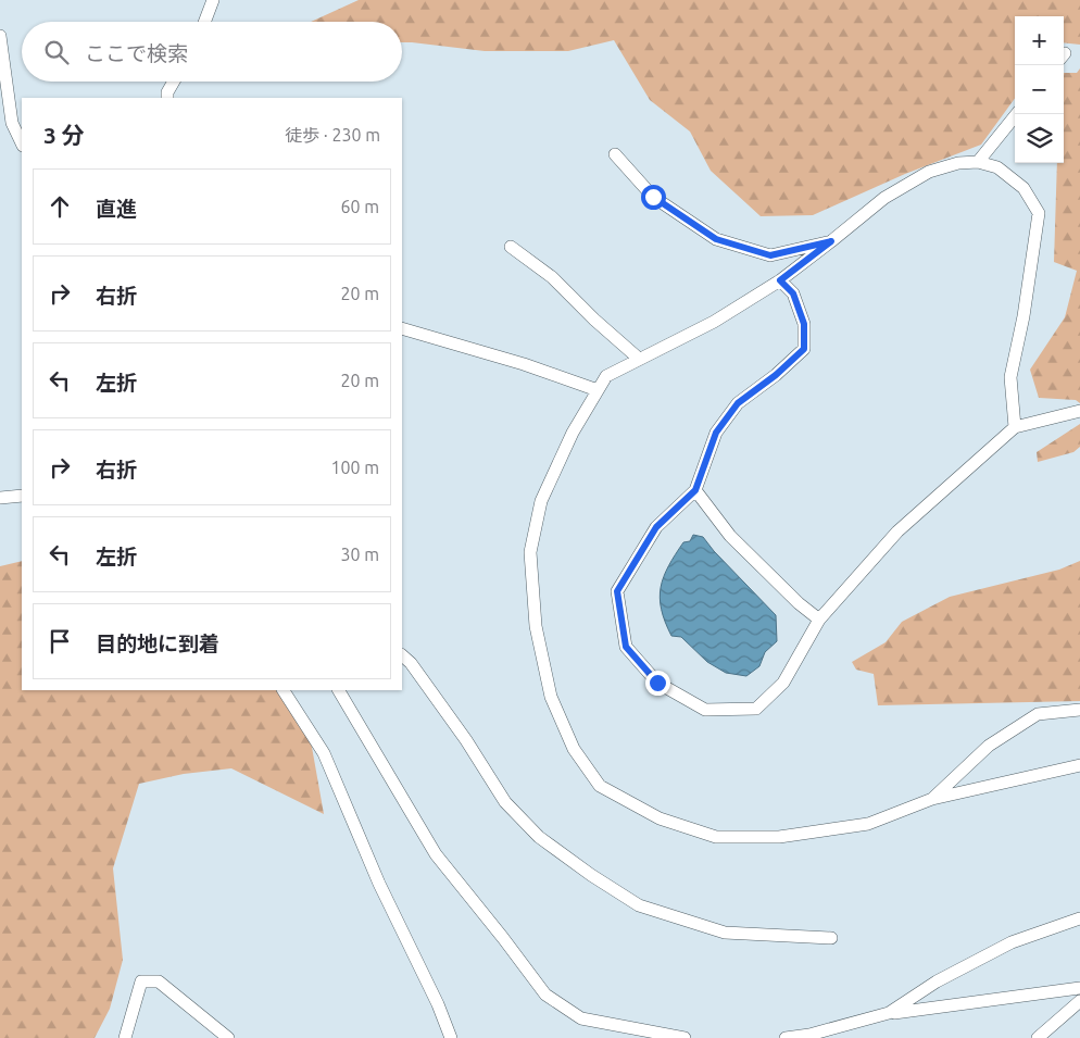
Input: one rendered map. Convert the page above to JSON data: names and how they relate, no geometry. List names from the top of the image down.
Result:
{
  "page": {
    "map_buttons": ["+", "−"],
    "search": "ここで検索",
    "heading": ["3 分", "徒歩 · 230 m"],
    "list": [
      ["直進", "60 m"],
      ["右折", "20 m"],
      ["左折", "20 m"],
      ["右折", "100 m"],
      ["左折", "30 m"],
      "目的地に到着"
    ]
  }
}
